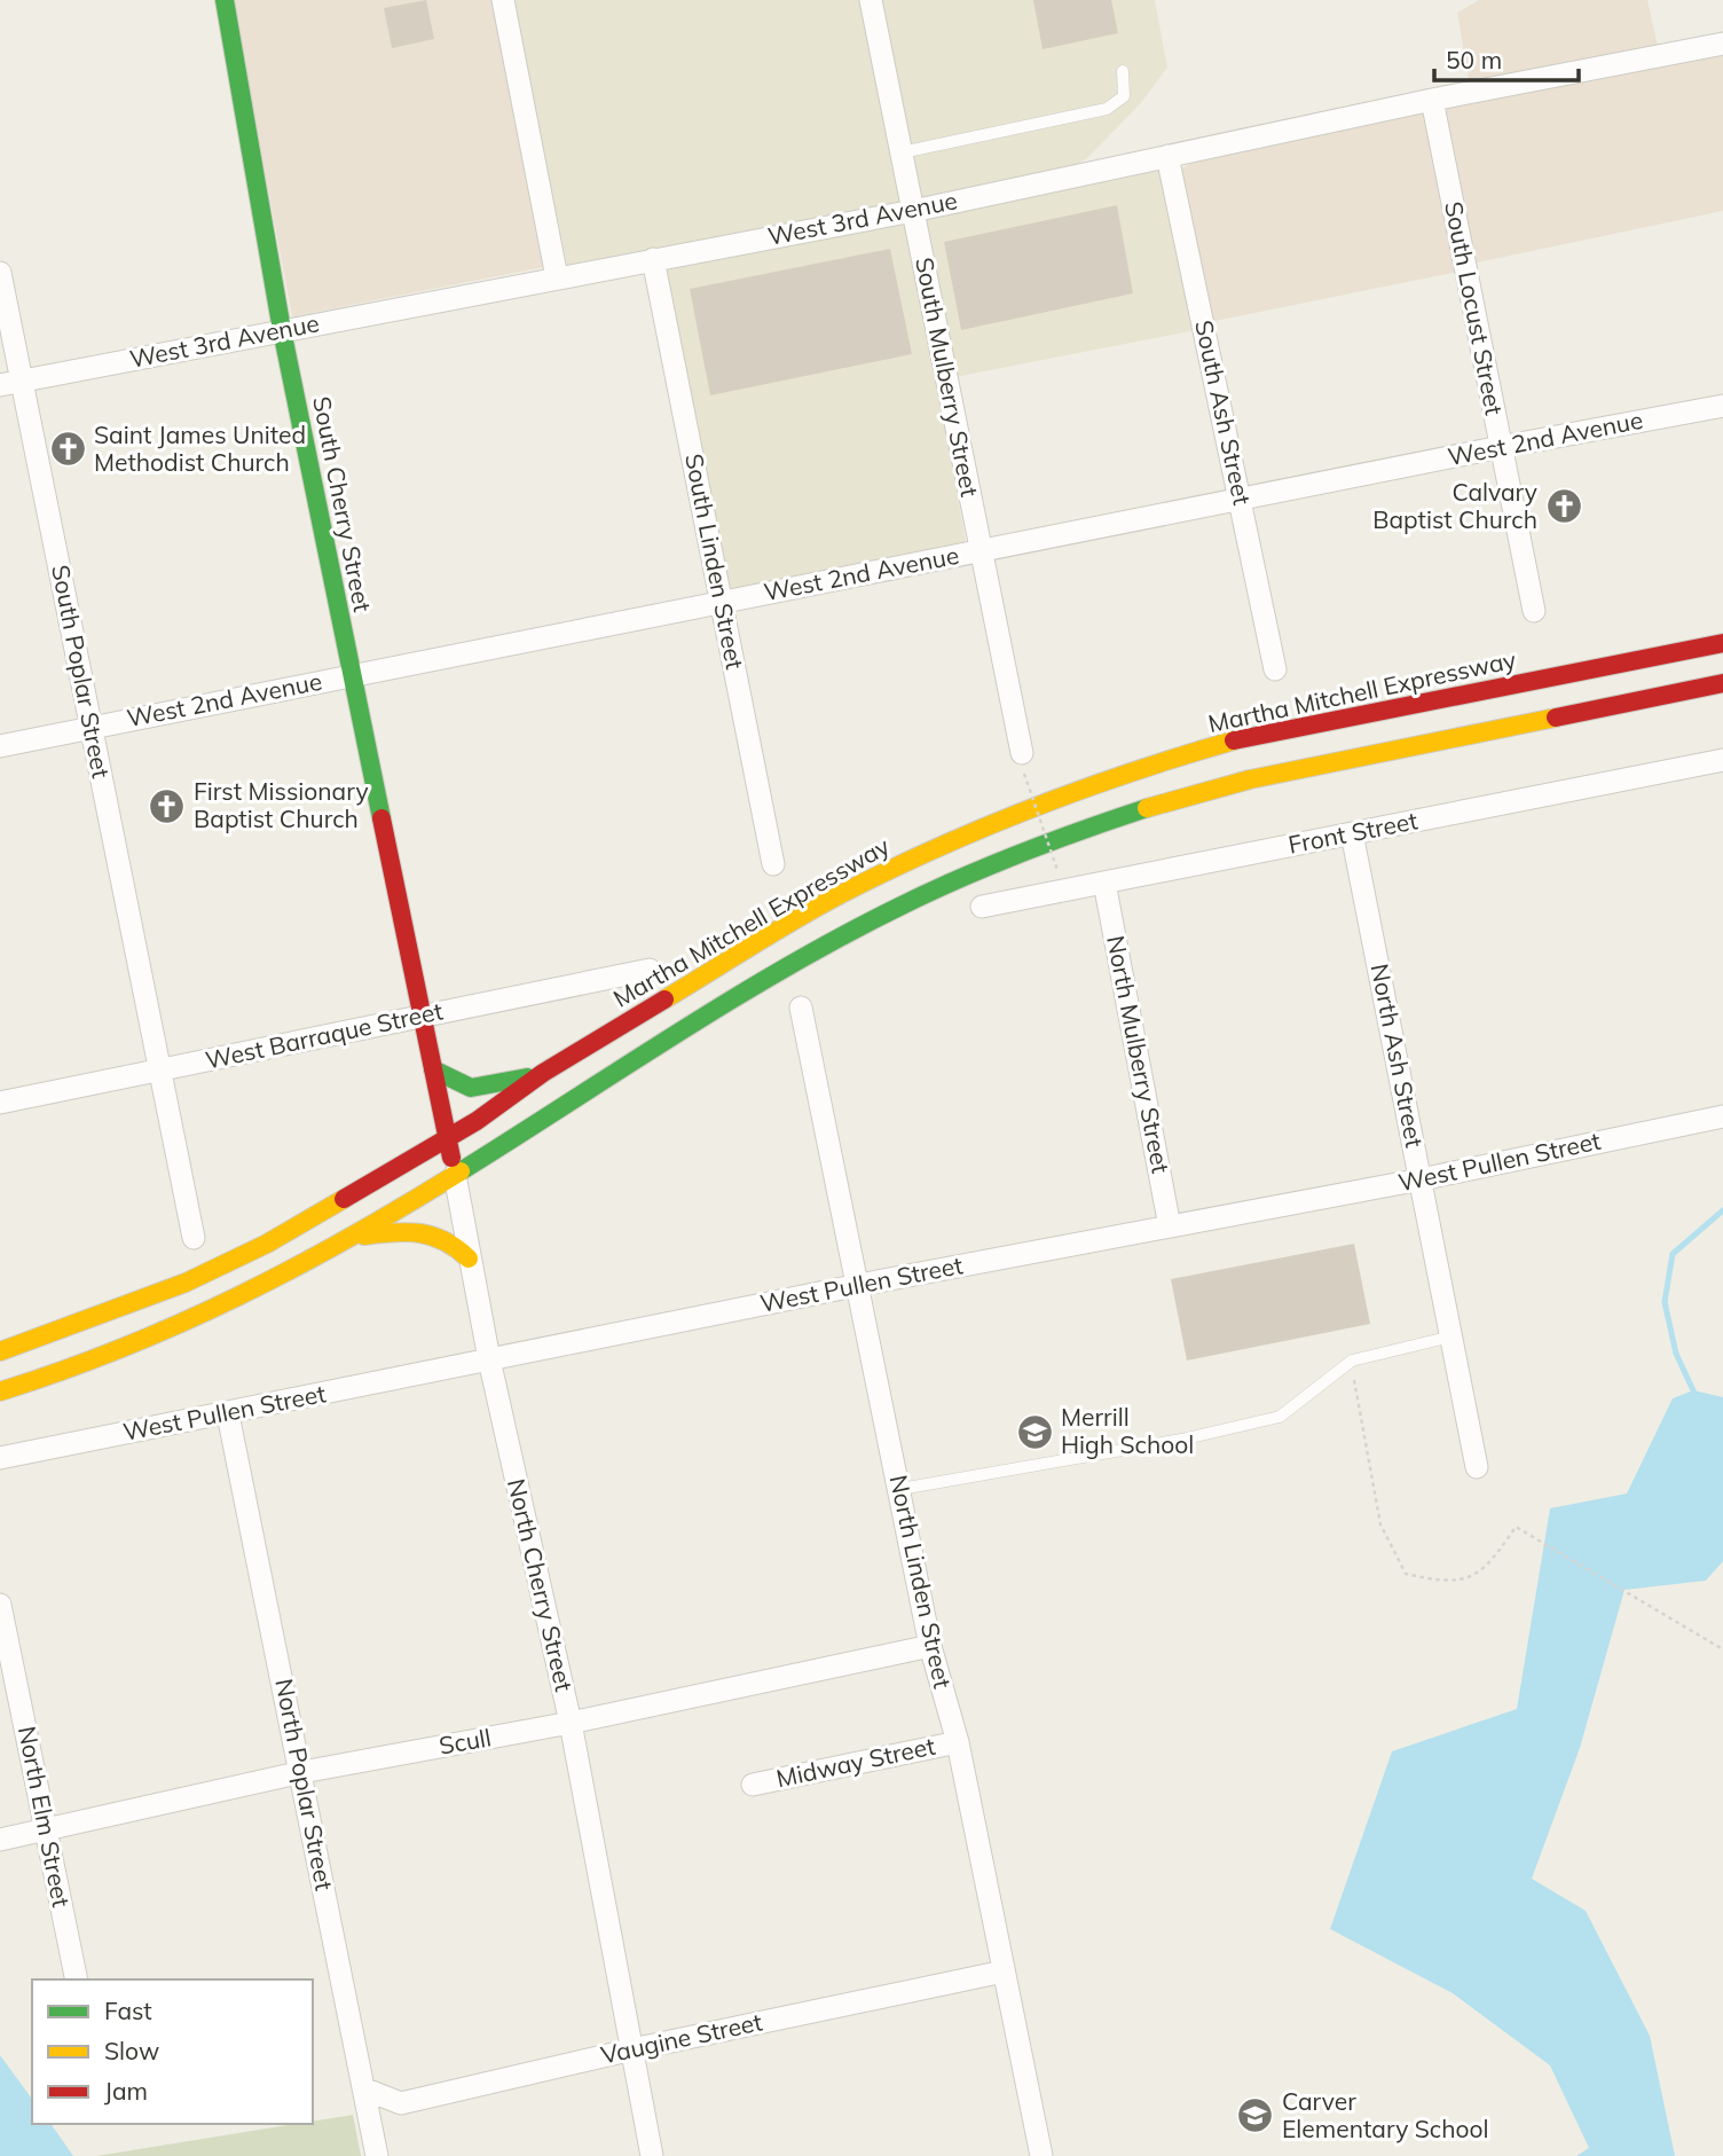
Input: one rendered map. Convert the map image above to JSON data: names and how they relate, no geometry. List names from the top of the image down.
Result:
{
  "streets": {
    "main road": ["South Cherry Street", "Martha Mitchell Expressway", "North Cherry Street"],
    "street": [
      "West 3rd Avenue",
      "South Locust Street",
      "South Mulberry Street",
      "South Ash Street",
      "West 2nd Avenue",
      "South Linden Street",
      "South Poplar Street",
      "Front Street",
      "West Barraque Street",
      "North Mulberry Street",
      "North Ash Street",
      "West Pullen Street",
      "North Linden Street",
      "Scull",
      "Midway Street",
      "North Poplar Street",
      "North Elm Street",
      "Vaugine Street"
    ]
  },
  "crossings": [
    ["West 3rd Avenue", "South Locust Street"],
    ["West 3rd Avenue", "South Mulberry Street"],
    ["West 3rd Avenue", "South Ash Street"],
    ["West 3rd Avenue", "South Cherry Street"],
    ["West 3rd Avenue", "South Linden Street"],
    ["West 3rd Avenue", "South Poplar Street"],
    ["South Locust Street", "West 2nd Avenue"],
    ["South Mulberry Street", "West 2nd Avenue"],
    ["South Ash Street", "West 2nd Avenue"],
    ["West 2nd Avenue", "South Cherry Street"],
    ["West 2nd Avenue", "South Linden Street"],
    ["West 2nd Avenue", "South Poplar Street"],
    ["South Cherry Street", "West Barraque Street"],
    ["South Cherry Street", "North Cherry Street"],
    ["South Poplar Street", "West Barraque Street"],
    ["Martha Mitchell Expressway", "North Cherry Street"],
    ["Front Street", "North Mulberry Street"],
    ["Front Street", "North Ash Street"],
    ["West Barraque Street", "North Cherry Street"],
    ["North Mulberry Street", "West Pullen Street"],
    ["North Ash Street", "West Pullen Street"],
    ["West Pullen Street", "North Linden Street"],
    ["West Pullen Street", "North Cherry Street"],
    ["West Pullen Street", "North Poplar Street"],
    ["North Linden Street", "Scull"],
    ["North Linden Street", "Midway Street"],
    ["North Linden Street", "Vaugine Street"],
    ["North Cherry Street", "Scull"],
    ["North Cherry Street", "Vaugine Street"],
    ["Scull", "North Poplar Street"],
    ["Scull", "North Elm Street"],
    ["North Poplar Street", "Vaugine Street"]
  ],
  "places": {
    "church": ["Saint James United Methodist Church", "Calvary Baptist Church", "First Missionary Baptist Church"],
    "school or university": ["Merrill High School", "Carver Elementary School"]
  },
  "legend": ["Fast", "Slow", "Jam"],
  "scale_bar": "50 m"
}
